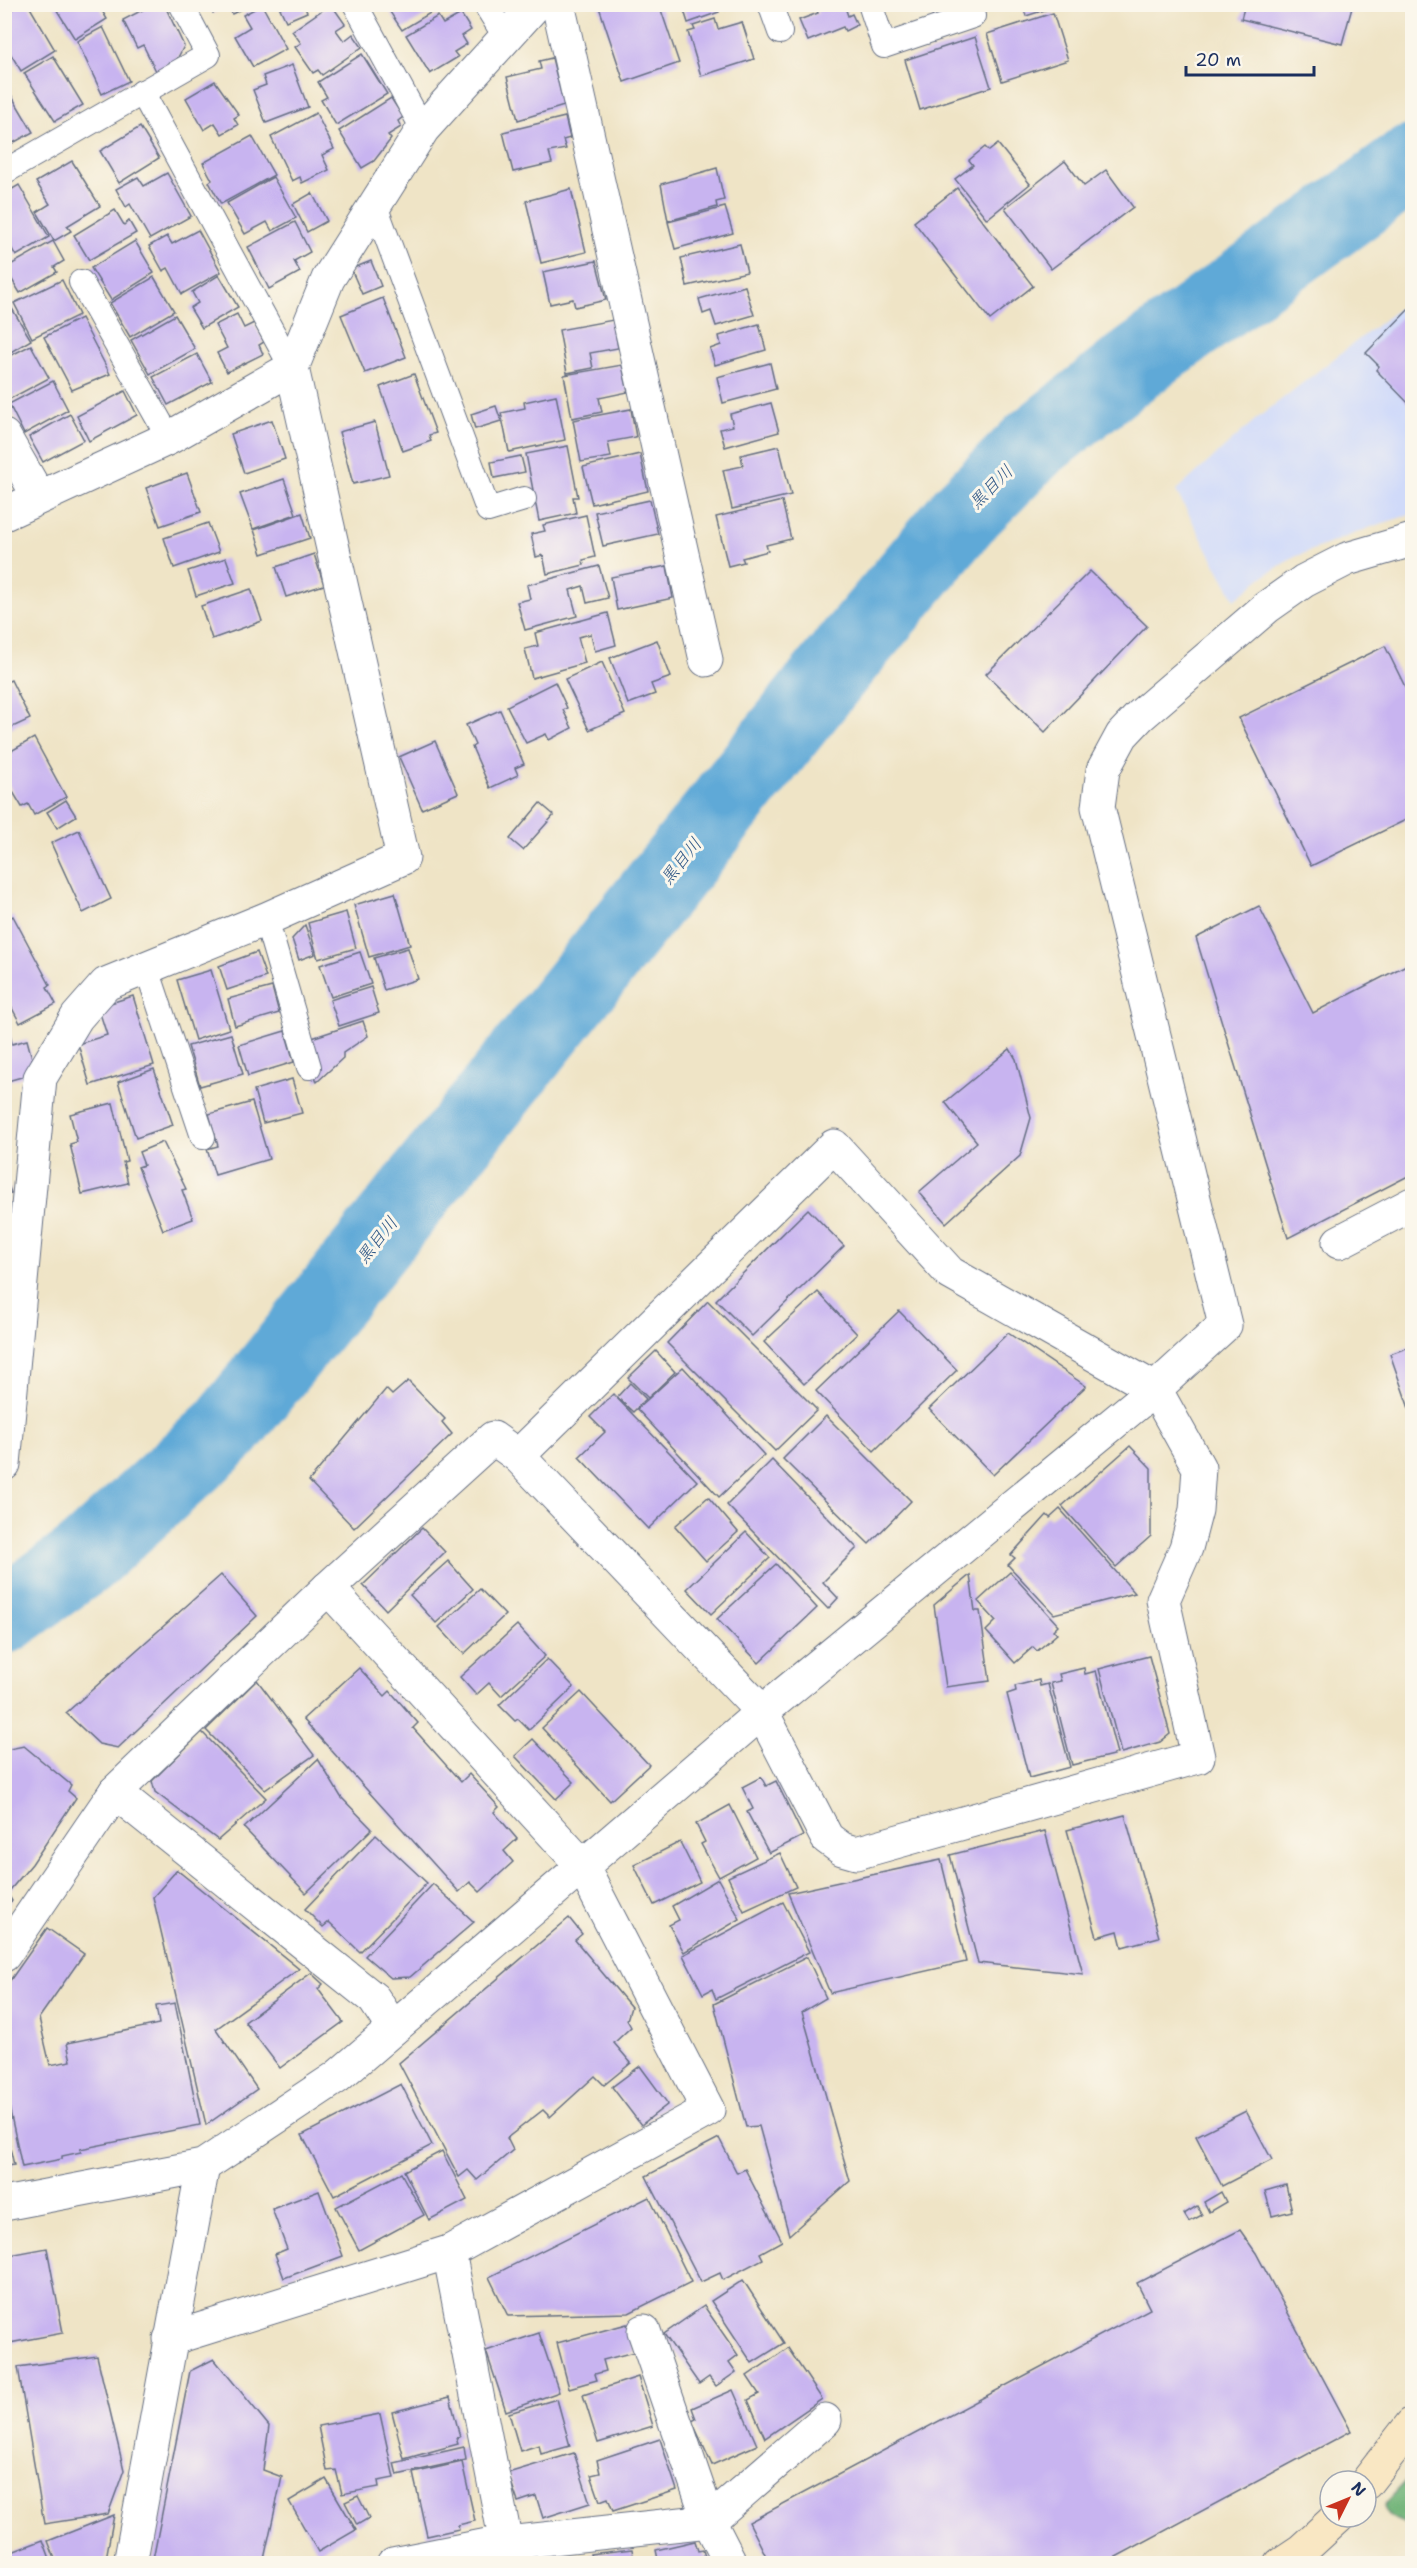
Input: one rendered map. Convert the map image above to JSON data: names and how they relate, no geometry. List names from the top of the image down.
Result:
{
  "water": ["黒目川"],
  "scale_bar": "20 m",
  "north": "top right"
}
